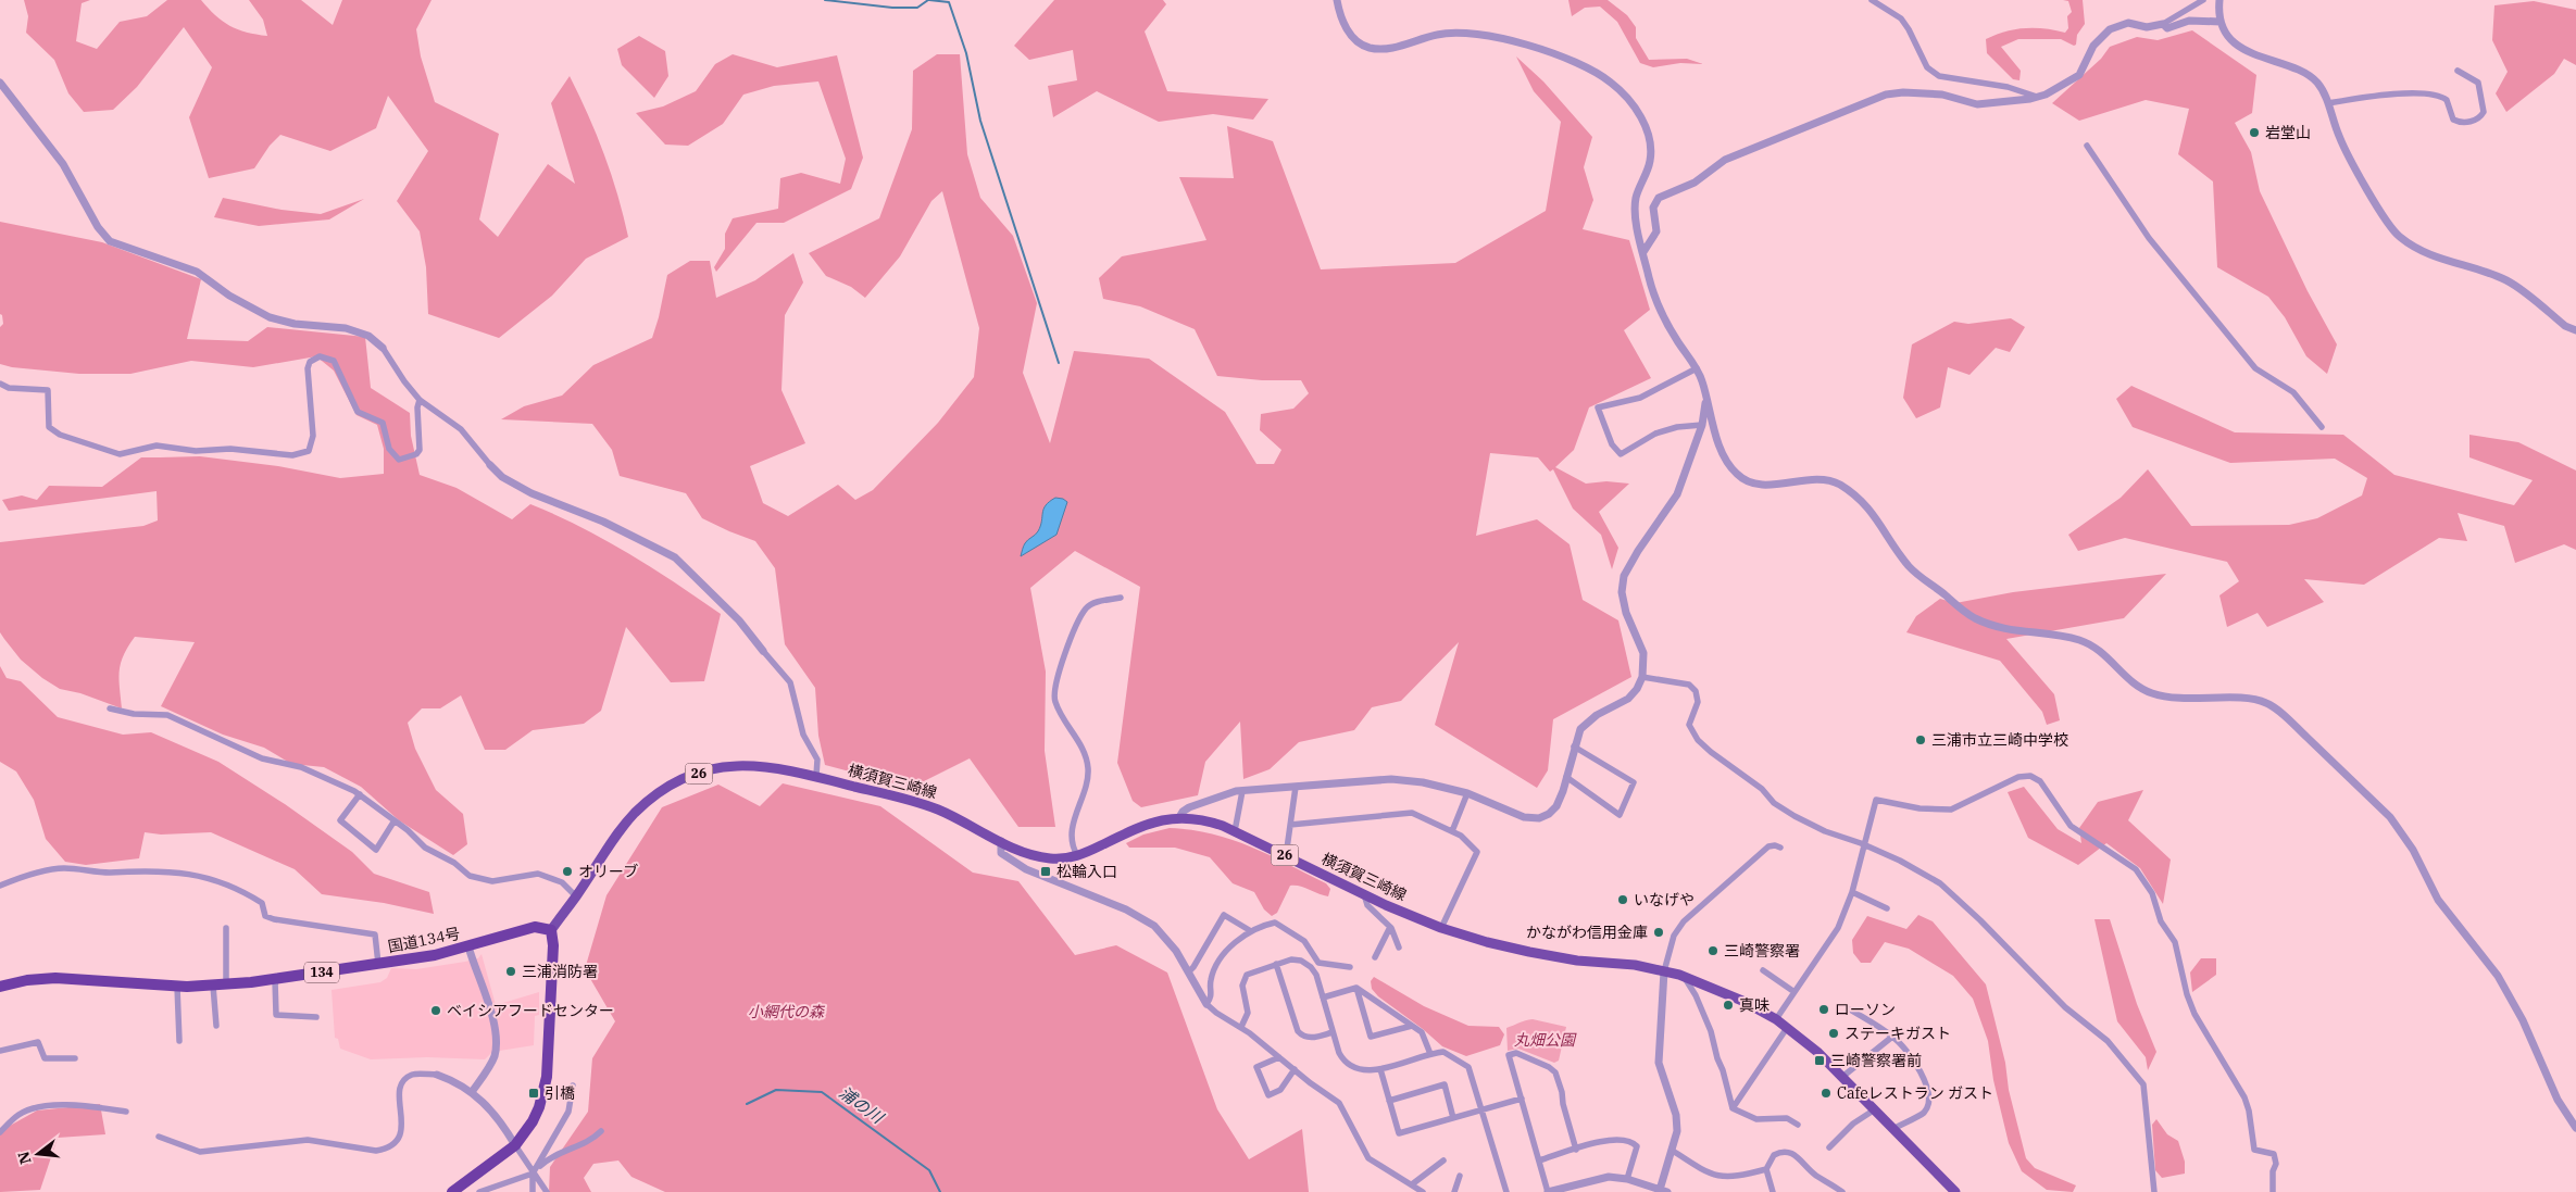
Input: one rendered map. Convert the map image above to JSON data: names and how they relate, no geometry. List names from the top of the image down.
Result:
{
  "streets": {
    "highway": ["国道134号", "134"],
    "main road": ["26", "横須賀三崎線"]
  },
  "crossings": [
    ["横須賀三崎線", "国道134号"]
  ],
  "water": ["浦の川"],
  "parks": ["小網代の森", "丸畑公園"],
  "places": {
    "other": [
      "岩堂山",
      "三浦市立三崎中学校",
      "オリーブ",
      "いなげや",
      "かながわ信用金庫",
      "三崎警察署",
      "三浦消防署",
      "真味",
      "ローソン",
      "ベイシアフードセンター",
      "ステーキガスト",
      "Cafeレストラン ガスト"
    ],
    "transit": ["松輪入口", "三崎警察署前", "引橋"]
  },
  "north": "left"
}
